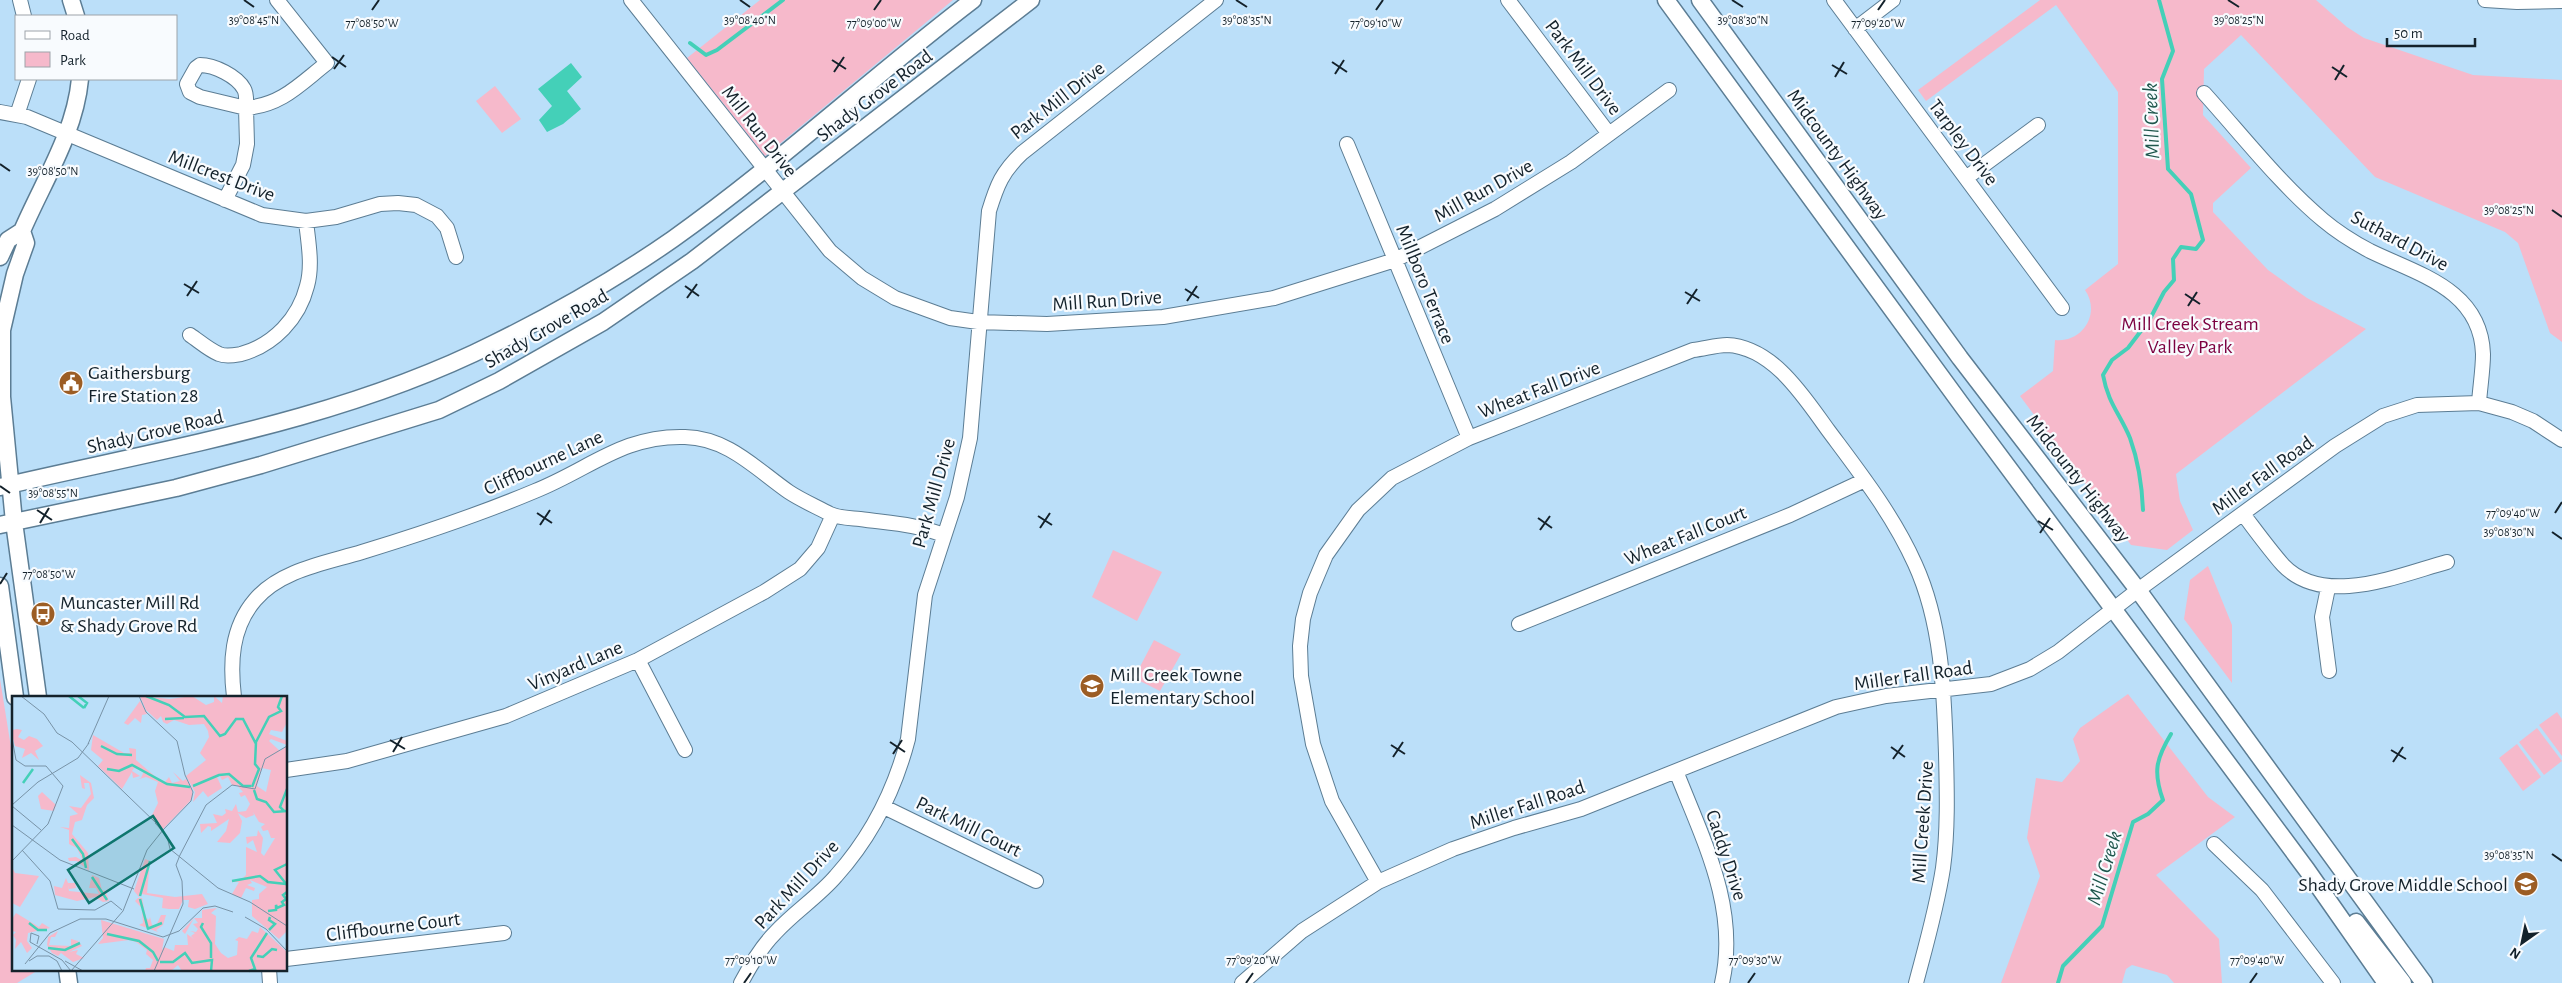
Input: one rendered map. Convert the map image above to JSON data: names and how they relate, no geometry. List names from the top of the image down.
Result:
{
  "streets": {
    "main road": ["Shady Grove Road", "Midcounty Highway"],
    "street": [
      "Park Mill Drive",
      "Mill Run Drive",
      "Tarpley Drive",
      "Millcrest Drive",
      "Suthard Drive",
      "Millboro Terrace",
      "Wheat Fall Drive",
      "Cliffbourne Lane",
      "Miller Fall Road",
      "Wheat Fall Court",
      "Vinyard Lane",
      "Mill Creek Drive",
      "Park Mill Court",
      "Caddy Drive",
      "Cliffbourne Court"
    ]
  },
  "crossings": [
    ["Park Mill Drive", "Mill Run Drive"],
    ["Park Mill Drive", "Cliffbourne Lane"],
    ["Park Mill Drive", "Park Mill Court"],
    ["Shady Grove Road", "Mill Run Drive"],
    ["Mill Run Drive", "Millboro Terrace"],
    ["Midcounty Highway", "Miller Fall Road"],
    ["Suthard Drive", "Miller Fall Road"],
    ["Millboro Terrace", "Wheat Fall Drive"],
    ["Wheat Fall Drive", "Miller Fall Road"],
    ["Wheat Fall Drive", "Wheat Fall Court"],
    ["Wheat Fall Drive", "Mill Creek Drive"],
    ["Cliffbourne Lane", "Vinyard Lane"],
    ["Miller Fall Road", "Mill Creek Drive"],
    ["Miller Fall Road", "Caddy Drive"]
  ],
  "water": ["Mill Creek"],
  "parks": ["Mill Creek Stream Valley Park"],
  "places": {
    "public building": ["Gaithersburg Fire Station 28"],
    "bus stop": ["Muncaster Mill Rd & Shady Grove Rd"],
    "school or university": ["Mill Creek Towne Elementary School", "Shady Grove Middle School"]
  },
  "legend": ["Road", "Park"],
  "scale_bar": "50 m",
  "north": "bottom left",
  "coordinates": [
    "39°08'45\"N",
    "39°08'40\"N",
    "39°08'35\"N",
    "39°08'30\"N",
    "39°08'25\"N",
    "77°08'50\"W",
    "77°09'00\"W",
    "77°09'10\"W",
    "77°09'20\"W",
    "39°08'50\"N",
    "39°08'55\"N",
    "77°09'40\"W",
    "77°09'30\"W"
  ]
}
